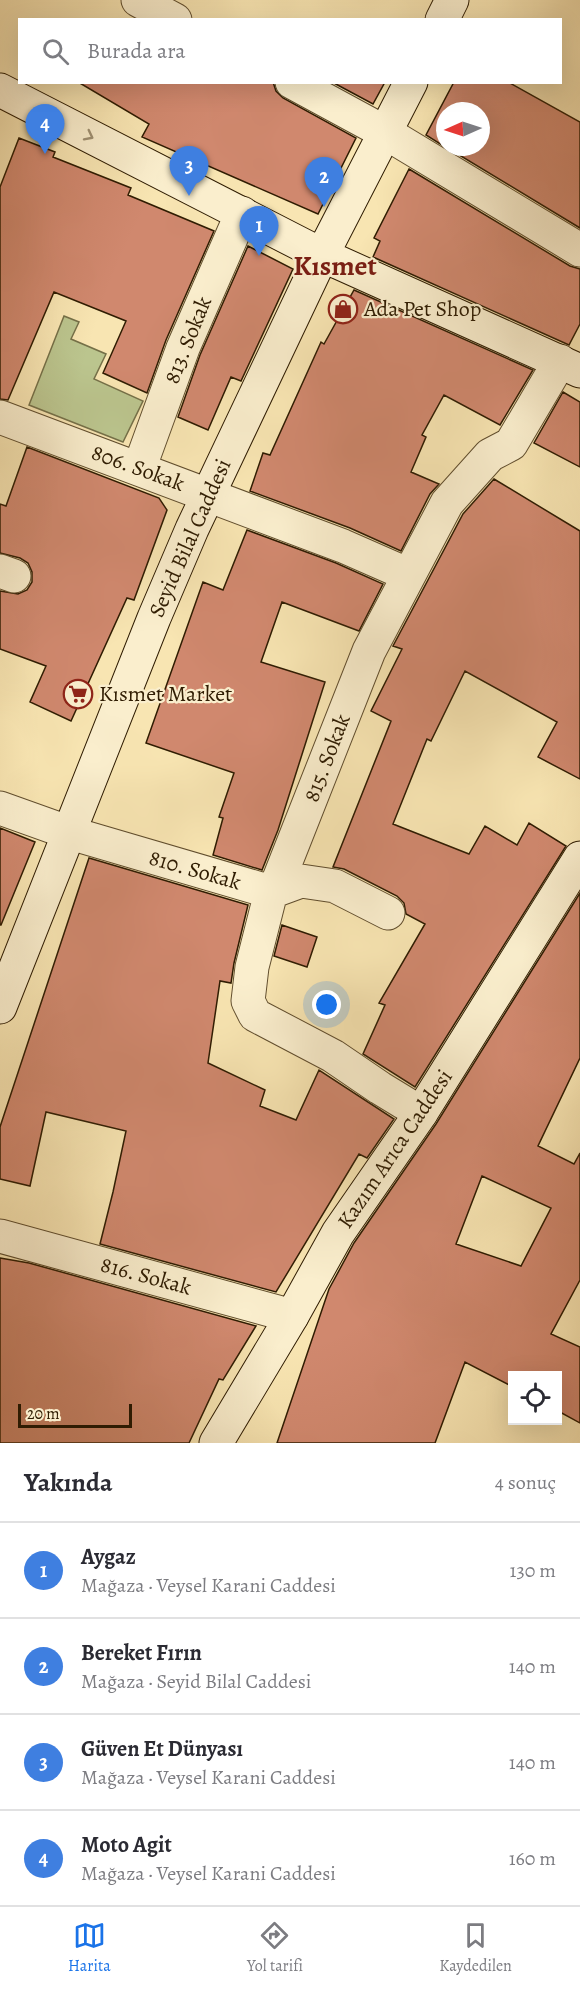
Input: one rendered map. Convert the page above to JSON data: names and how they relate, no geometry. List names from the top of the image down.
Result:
{
  "streets": {
    "street": [
      "813. Sokak",
      "806. Sokak",
      "Seyid Bilal Caddesi",
      "815. Sokak",
      "810. Sokak",
      "Kazım Arıca Caddesi",
      "816. Sokak"
    ]
  },
  "crossings": [
    ["813. Sokak", "806. Sokak"],
    ["806. Sokak", "Seyid Bilal Caddesi"],
    ["806. Sokak", "815. Sokak"],
    ["Seyid Bilal Caddesi", "810. Sokak"],
    ["815. Sokak", "810. Sokak"],
    ["815. Sokak", "Kazım Arıca Caddesi"],
    ["Kazım Arıca Caddesi", "816. Sokak"]
  ],
  "districts": ["Kısmet"],
  "places": {
    "shop": ["Ada Pet Shop"],
    "supermarket": ["Kısmet Market"]
  },
  "scale_bar": "20 m",
  "north": "left",
  "page": {
    "search": "Burada ara",
    "pins": [
      "4",
      "3",
      "2",
      "1"
    ],
    "scale": "20 m",
    "heading": ["Yakında", "4 sonuç"],
    "list": [
      {
        "mark": "1",
        "name": "Aygaz",
        "note": "Mağaza · Veysel Karani Caddesi",
        "value": "130 m"
      },
      {
        "mark": "2",
        "name": "Bereket Fırın",
        "note": "Mağaza · Seyid Bilal Caddesi",
        "value": "140 m"
      },
      {
        "mark": "3",
        "name": "Güven Et Dünyası",
        "note": "Mağaza · Veysel Karani Caddesi",
        "value": "140 m"
      },
      {
        "mark": "4",
        "name": "Moto Agit",
        "note": "Mağaza · Veysel Karani Caddesi",
        "value": "160 m"
      }
    ],
    "nav": ["Harita", "Yol tarifi", "Kaydedilen"]
  }
}
